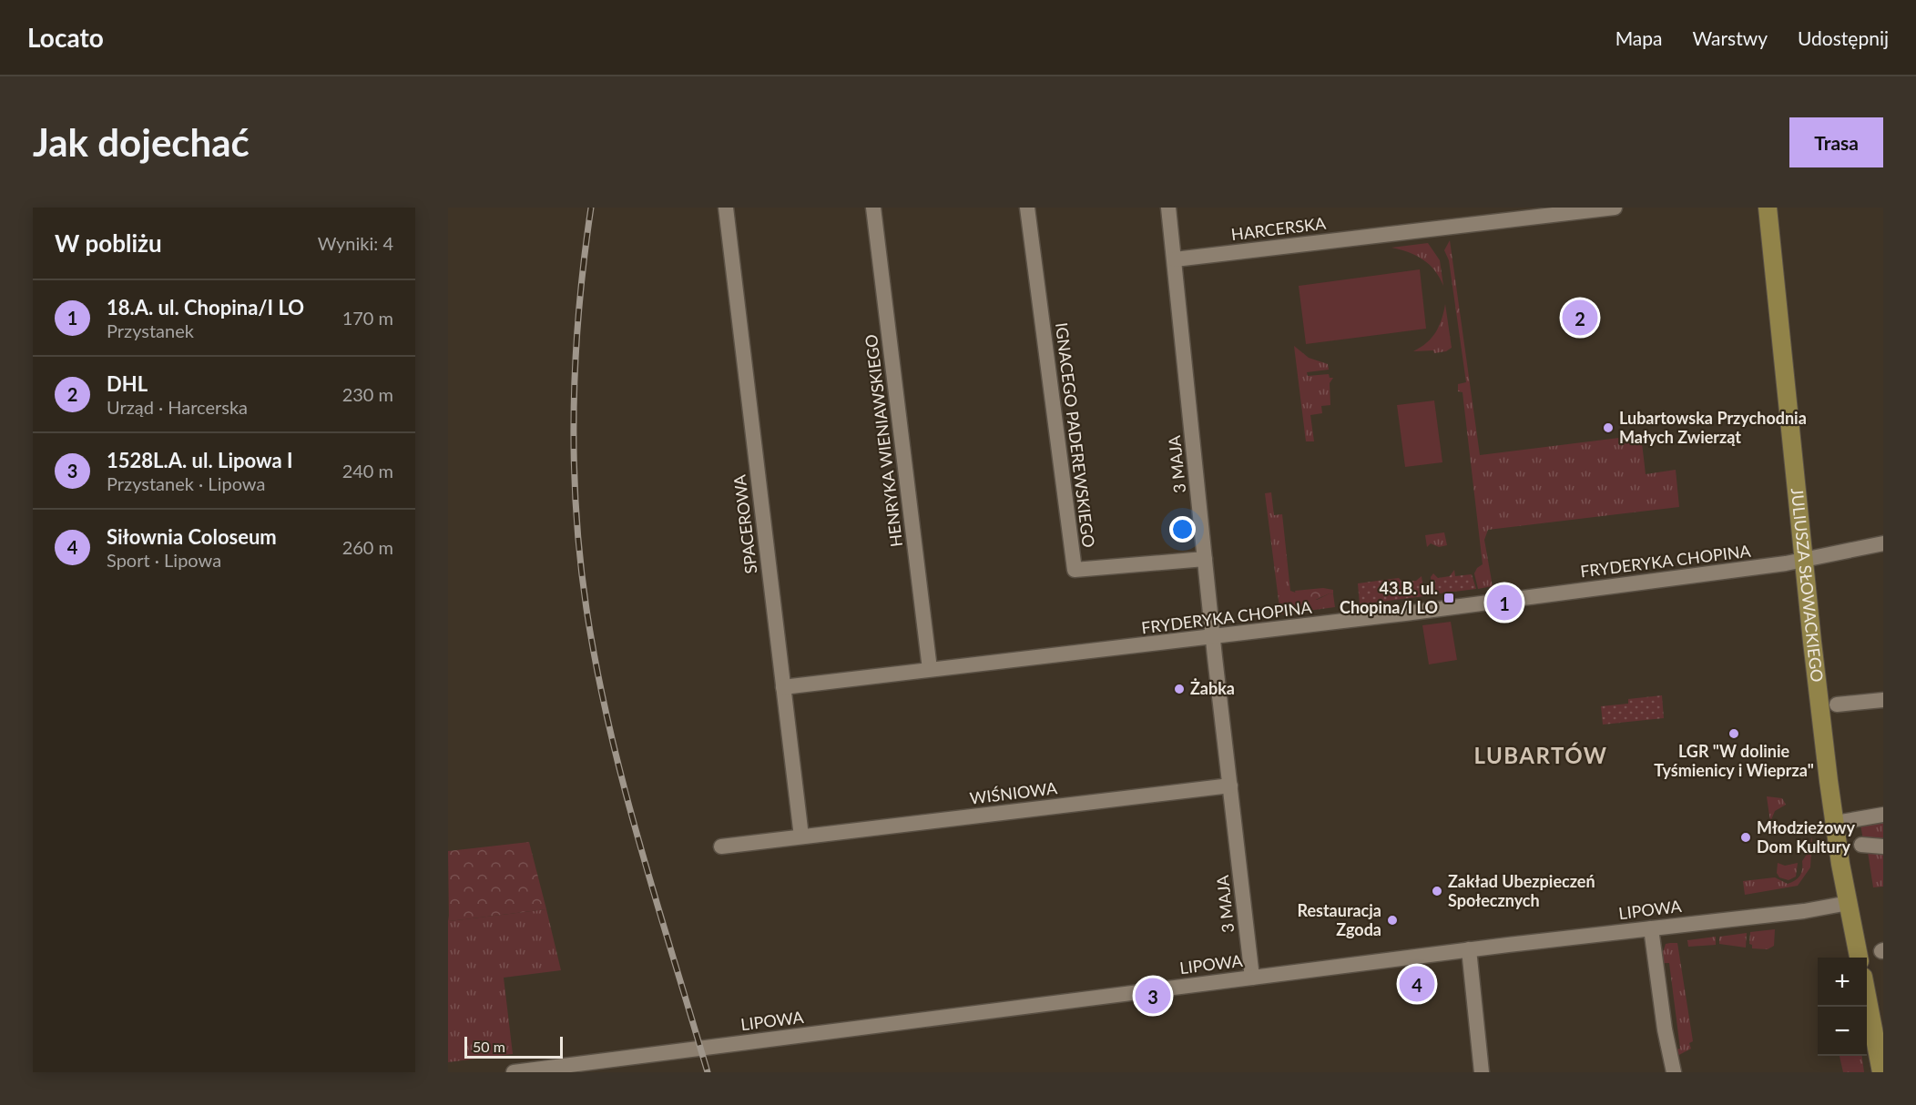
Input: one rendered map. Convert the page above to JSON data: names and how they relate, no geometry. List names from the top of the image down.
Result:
{
  "streets": {
    "main road": ["JULIUSZA SŁOWACKIEGO"],
    "street": [
      "HARCERSKA",
      "IGNACEGO PADEREWSKIEGO",
      "HENRYKA WIENIAWSKIEGO",
      "3 MAJA",
      "SPACEROWA",
      "FRYDERYKA CHOPINA",
      "WIŚNIOWA",
      "LIPOWA"
    ]
  },
  "crossings": [
    ["HARCERSKA", "3 MAJA"],
    ["IGNACEGO PADEREWSKIEGO", "3 MAJA"],
    ["HENRYKA WIENIAWSKIEGO", "FRYDERYKA CHOPINA"],
    ["3 MAJA", "FRYDERYKA CHOPINA"],
    ["3 MAJA", "WIŚNIOWA"],
    ["3 MAJA", "LIPOWA"],
    ["SPACEROWA", "FRYDERYKA CHOPINA"],
    ["SPACEROWA", "WIŚNIOWA"],
    ["FRYDERYKA CHOPINA", "JULIUSZA SŁOWACKIEGO"],
    ["JULIUSZA SŁOWACKIEGO", "LIPOWA"]
  ],
  "districts": ["LUBARTÓW"],
  "places": {
    "other": [
      "Lubartowska Przychodnia Małych Zwierząt",
      "Żabka",
      "LGR \"W dolinie Tyśmienicy i Wieprza\"",
      "Młodzieżowy Dom Kultury",
      "Zakład Ubezpieczeń Społecznych",
      "Restauracja Zgoda"
    ],
    "transit": ["43.B. ul. Chopina/I LO"]
  },
  "scale_bar": "50 m",
  "page": {
    "header": "Locato",
    "nav": ["Mapa", "Warstwy", "Udostępnij"],
    "buttons": "Trasa",
    "title": "Jak dojechać",
    "heading": ["W pobliżu", "Wyniki: 4"],
    "list": [
      {
        "mark": "1",
        "name": "18.A. ul. Chopina/I LO",
        "note": "Przystanek",
        "value": "170 m"
      },
      {
        "mark": "2",
        "name": "DHL",
        "note": "Urząd · Harcerska",
        "value": "230 m"
      },
      {
        "mark": "3",
        "name": "1528L.A. ul. Lipowa I",
        "note": "Przystanek · Lipowa",
        "value": "240 m"
      },
      {
        "mark": "4",
        "name": "Siłownia Coloseum",
        "note": "Sport · Lipowa",
        "value": "260 m"
      }
    ],
    "pins": [
      "2",
      "1",
      "4",
      "3"
    ],
    "map_buttons": ["+", "−"],
    "scale": "50 m"
  }
}
